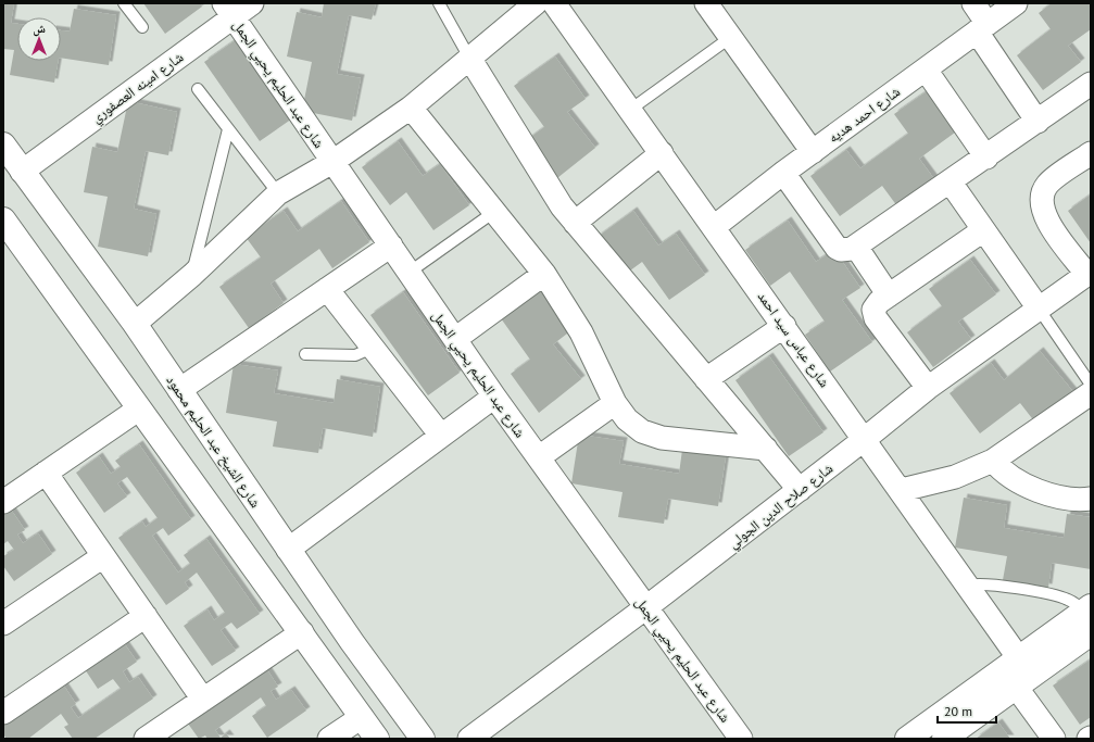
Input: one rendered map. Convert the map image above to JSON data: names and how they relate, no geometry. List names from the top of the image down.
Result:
{
  "streets": {
    "street": [
      "شارع عبد الحليم يحيي الجمل",
      "شارع امينه العصفوري",
      "شارع احمد هديه",
      "شارع عباس سيد احمد",
      "شارع الشيخ عبد الحليم محمود",
      "شارع صلاح الدين الجولي"
    ]
  },
  "crossings": [
    ["شارع عبد الحليم يحيي الجمل", "شارع امينه العصفوري"],
    ["شارع عبد الحليم يحيي الجمل", "شارع صلاح الدين الجولي"],
    ["شارع امينه العصفوري", "شارع الشيخ عبد الحليم محمود"],
    ["شارع احمد هديه", "شارع عباس سيد احمد"],
    ["شارع عباس سيد احمد", "شارع صلاح الدين الجولي"]
  ],
  "scale_bar": "20 m",
  "north": "top"
}
